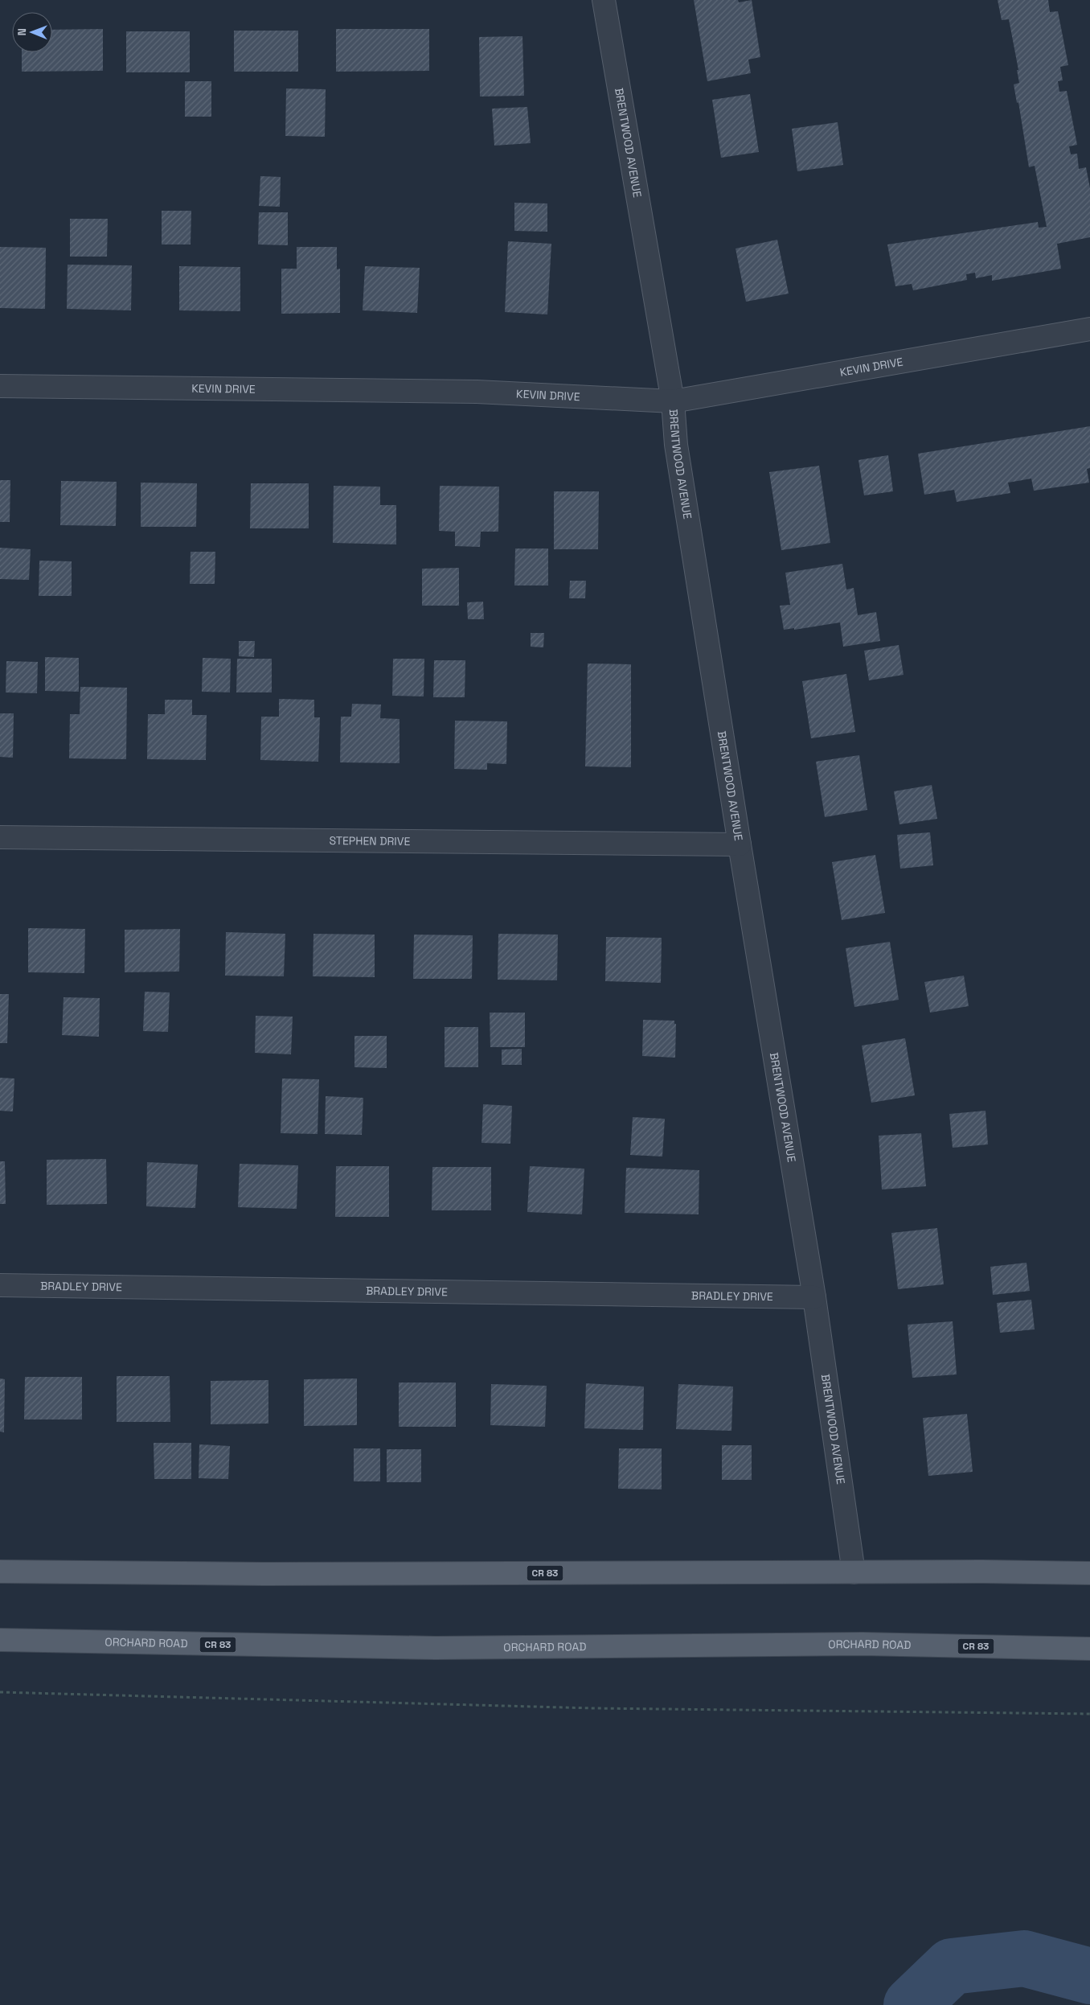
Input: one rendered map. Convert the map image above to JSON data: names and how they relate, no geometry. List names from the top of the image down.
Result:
{
  "streets": {
    "main road": ["CR 83", "ORCHARD ROAD"],
    "street": [
      "BRENTWOOD AVENUE",
      "KEVIN DRIVE",
      "STEPHEN DRIVE",
      "BRADLEY DRIVE"
    ]
  },
  "crossings": [
    ["BRENTWOOD AVENUE", "KEVIN DRIVE"],
    ["BRENTWOOD AVENUE", "STEPHEN DRIVE"],
    ["BRENTWOOD AVENUE", "BRADLEY DRIVE"],
    ["BRENTWOOD AVENUE", "CR 83"]
  ],
  "north": "left"
}
